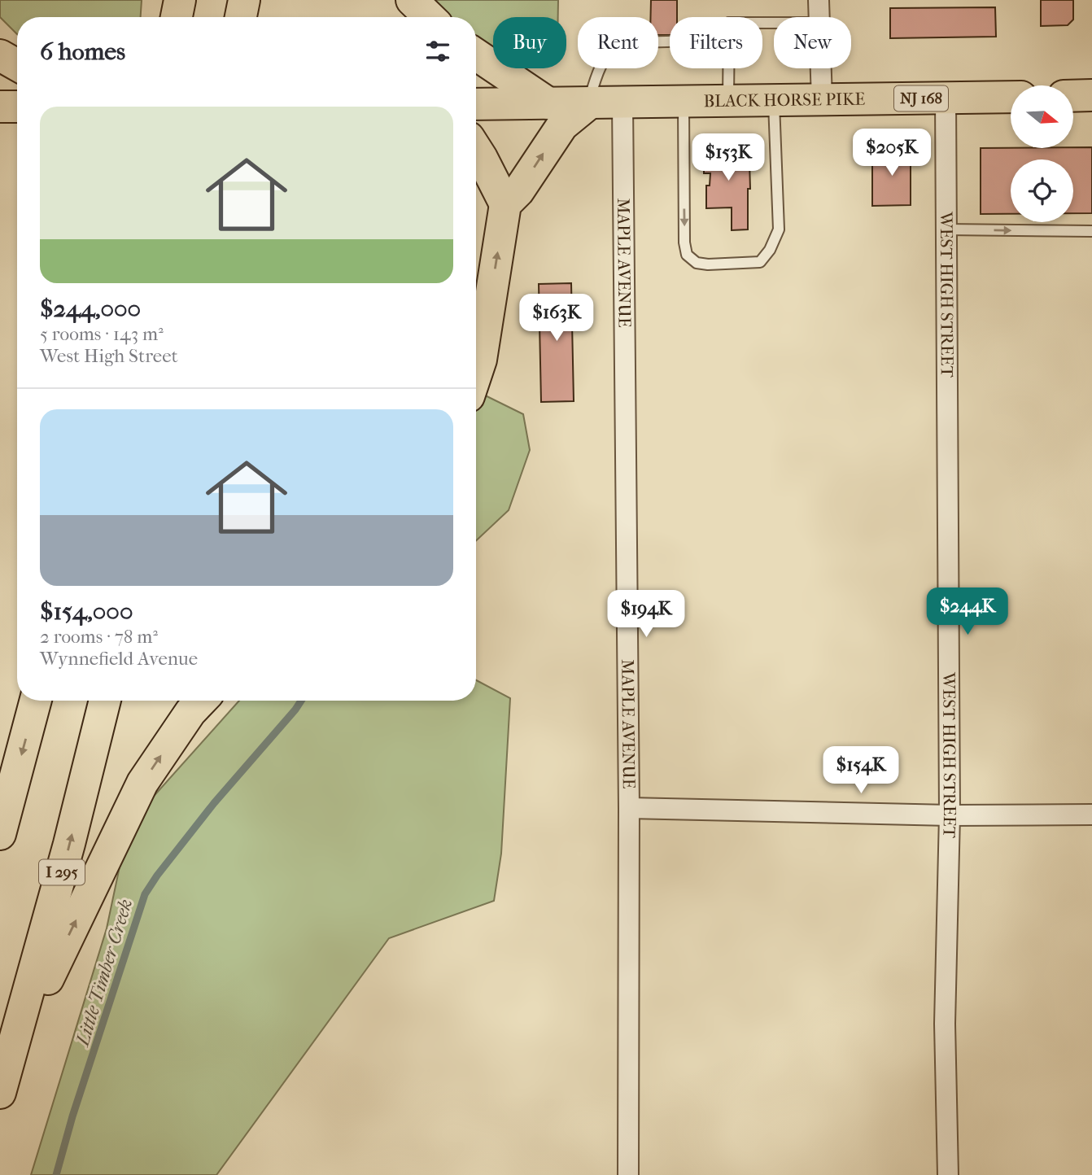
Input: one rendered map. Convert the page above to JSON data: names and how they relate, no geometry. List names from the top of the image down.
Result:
{
  "streets": {
    "main road": ["NJ 168", "BLACK HORSE PIKE", "I 295"],
    "street": ["MAPLE AVENUE", "WEST HIGH STREET"]
  },
  "crossings": [
    ["NJ 168", "BLACK HORSE PIKE"],
    ["BLACK HORSE PIKE", "MAPLE AVENUE"],
    ["BLACK HORSE PIKE", "WEST HIGH STREET"]
  ],
  "water": ["Little Timber Creek"],
  "north": "right",
  "page": {
    "chip": [
      "Buy",
      "Rent",
      "Filters",
      "New"
    ],
    "heading": "6 homes",
    "list": [
      {
        "name": "$244,000",
        "note": "5 rooms · 143 m² · West High Street"
      },
      {
        "name": "$154,000",
        "note": "2 rooms · 78 m² · Wynnefield Avenue"
      }
    ],
    "price": [
      "$205K",
      "$153K",
      "$163K",
      "$244K",
      "$194K",
      "$154K"
    ]
  }
}
